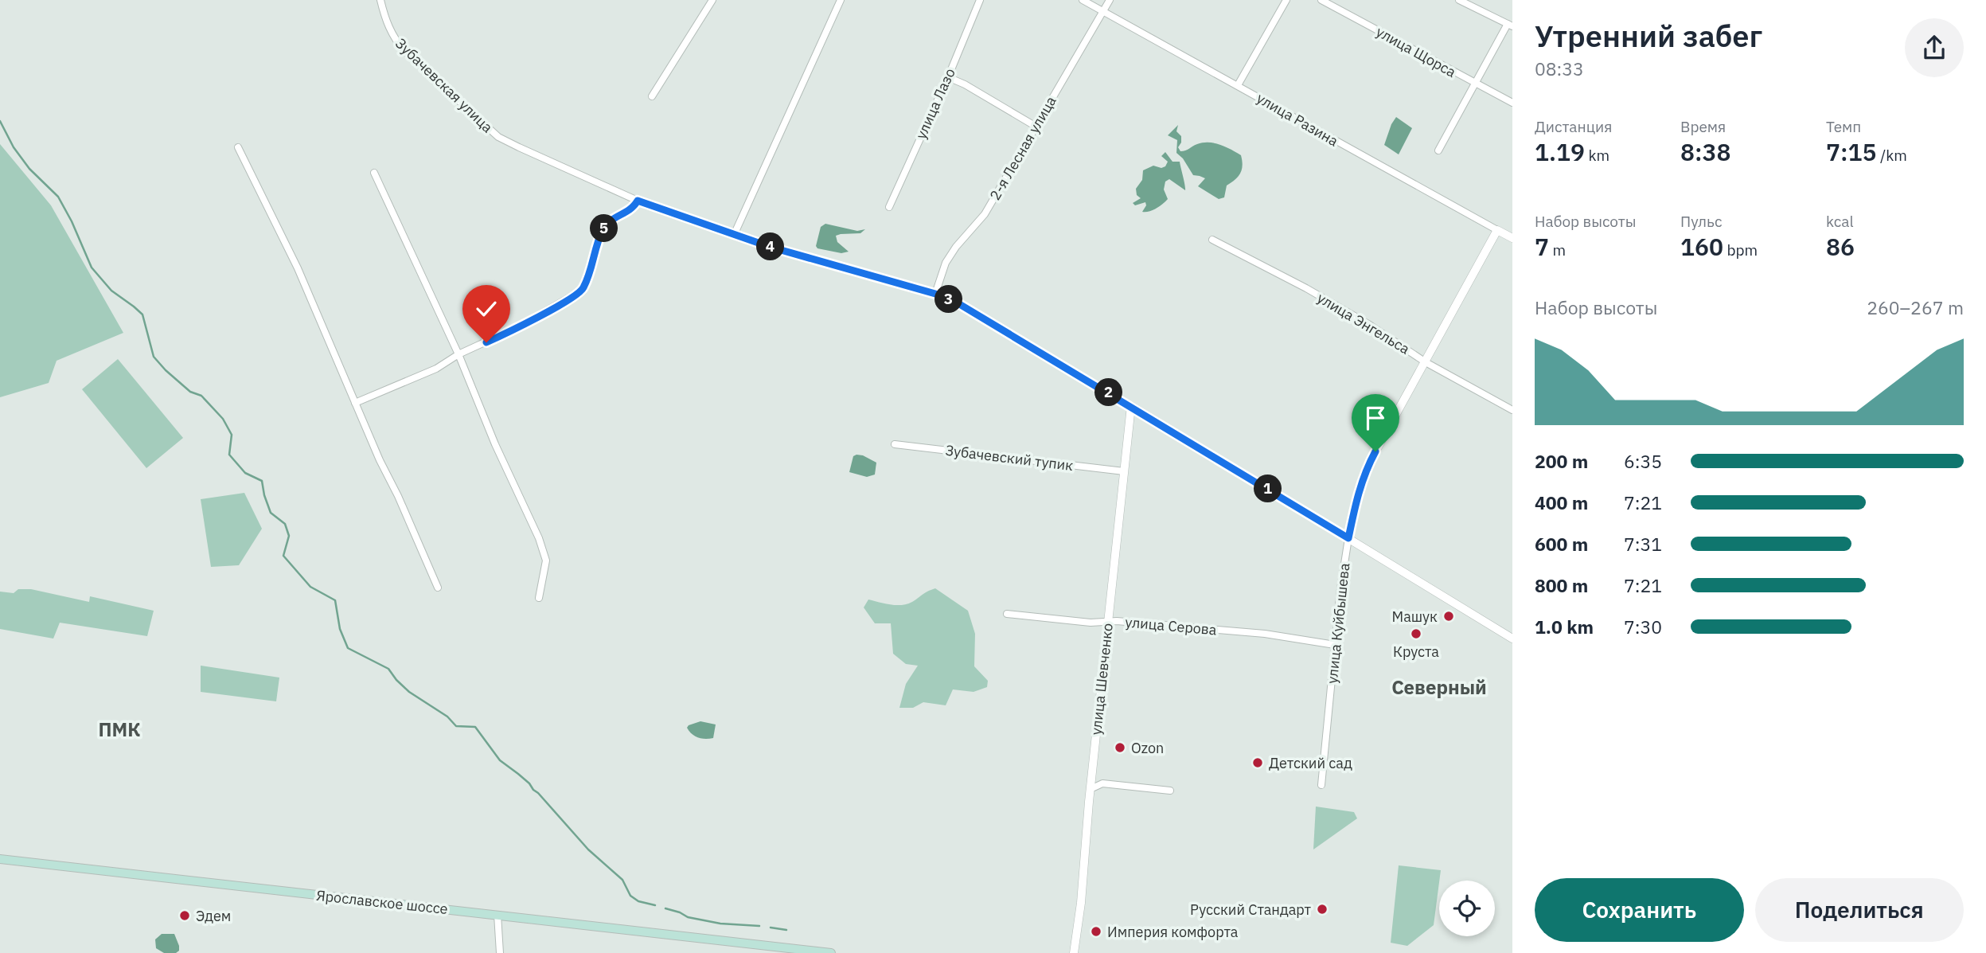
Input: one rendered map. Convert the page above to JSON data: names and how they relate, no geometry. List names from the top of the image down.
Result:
{
  "streets": {
    "main road": ["Ярославское шоссе"],
    "street": [
      "улица Щорса",
      "Зубачевская улица",
      "улица Лазо",
      "улица Разина",
      "2-я Лесная улица",
      "улица Энгельса",
      "Зубачевский тупик",
      "улица Куйбышева",
      "улица Серова",
      "улица Шевченко"
    ]
  },
  "crossings": [
    ["Зубачевская улица", "2-я Лесная улица"],
    ["Зубачевская улица", "улица Куйбышева"],
    ["Зубачевская улица", "улица Шевченко"],
    ["улица Разина", "2-я Лесная улица"],
    ["улица Разина", "улица Куйбышева"],
    ["улица Энгельса", "улица Куйбышева"],
    ["Зубачевский тупик", "улица Шевченко"],
    ["улица Куйбышева", "улица Серова"],
    ["улица Серова", "улица Шевченко"]
  ],
  "districts": ["Северный", "ПМК"],
  "places": [
    "Машук",
    "Круста",
    "Ozon",
    "Детский сад",
    "Русский Стандарт",
    "Эдем",
    "Империя комфорта"
  ],
  "page": {
    "heading": ["Утренний забег", "08:33"],
    "stats": [
      ["Дистанция", "1.19 km"],
      ["Время", "8:38"],
      ["Темп", "7:15 /km"],
      ["Набор высоты", "7 m"],
      ["Пульс", "160 bpm"],
      ["kcal", "86"]
    ],
    "pins": [
      "5",
      "4",
      "3",
      "2",
      "1"
    ],
    "chart": ["Набор высоты", "260–267 m"],
    "list": [
      {
        "name": "200 m",
        "note": "6:35"
      },
      {
        "name": "400 m",
        "note": "7:21"
      },
      {
        "name": "600 m",
        "note": "7:31"
      },
      {
        "name": "800 m",
        "note": "7:21"
      },
      {
        "name": "1.0 km",
        "note": "7:30"
      }
    ],
    "buttons": ["Сохранить", "Поделиться"]
  }
}
